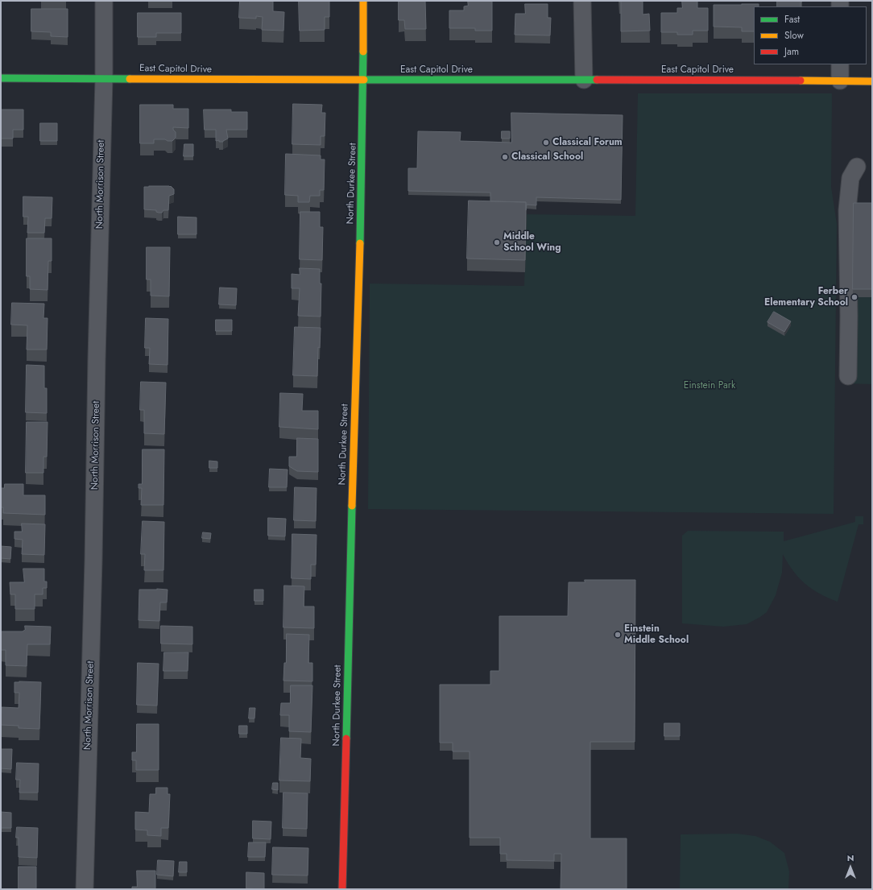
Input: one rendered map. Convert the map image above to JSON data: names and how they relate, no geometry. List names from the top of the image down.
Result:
{
  "streets": {
    "street": ["East Capitol Drive", "North Durkee Street", "North Morrison Street"]
  },
  "crossings": [
    ["East Capitol Drive", "North Durkee Street"],
    ["East Capitol Drive", "North Morrison Street"]
  ],
  "parks": ["Einstein Park"],
  "places": [
    "Classical Forum",
    "Classical School",
    "Middle School Wing",
    "Ferber Elementary School",
    "Einstein Middle School"
  ],
  "legend": ["Fast", "Slow", "Jam"],
  "north": "top"
}
